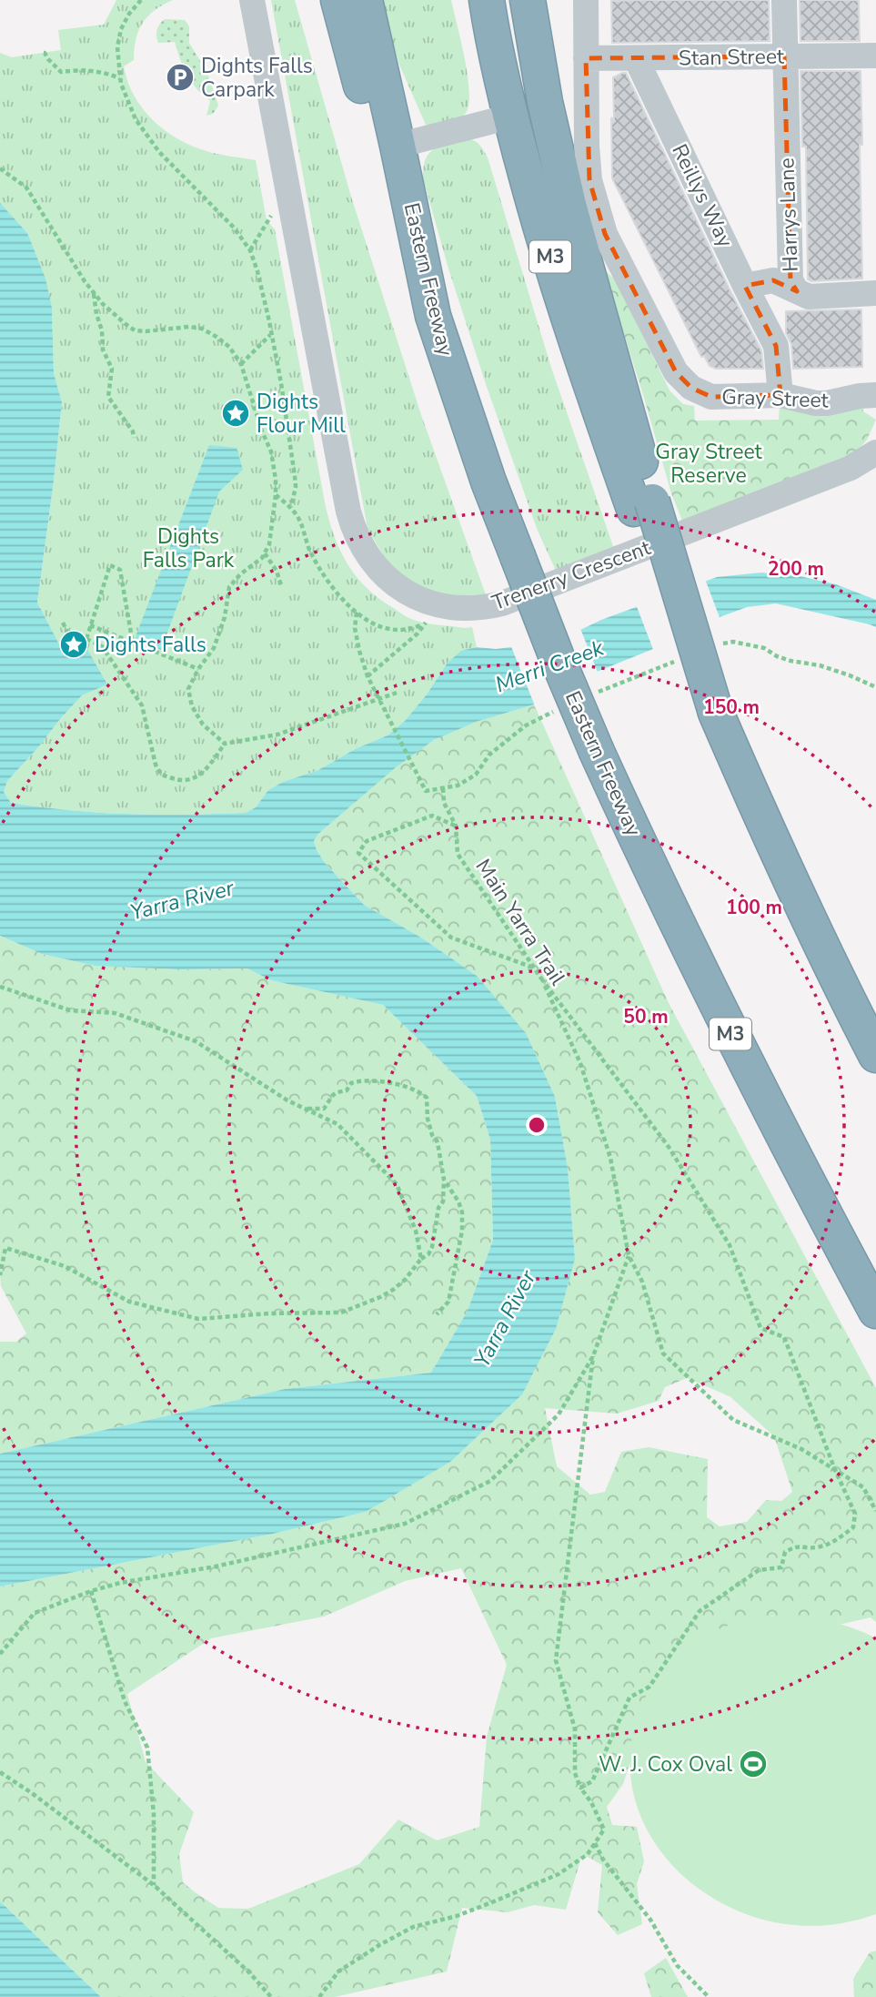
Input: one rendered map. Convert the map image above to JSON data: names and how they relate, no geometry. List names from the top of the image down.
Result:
{
  "streets": {
    "highway": ["M3", "Eastern Freeway"],
    "street": [
      "Stan Street",
      "Reillys Way",
      "Harrys Lane",
      "Gray Street",
      "Trenerry Crescent"
    ],
    "path": ["Main Yarra Trail"]
  },
  "crossings": [
    ["Stan Street", "Reillys Way"],
    ["Stan Street", "Harrys Lane"],
    ["Stan Street", "Gray Street"],
    ["Reillys Way", "Gray Street"]
  ],
  "water": ["Merri Creek", "Yarra River"],
  "parks": ["Gray Street Reserve", "Dights Falls Park"],
  "places": {
    "parking": ["Dights Falls Carpark"],
    "place": ["Dights Flour Mill", "Dights Falls"],
    "sports": ["W. J. Cox Oval"]
  },
  "rings": [
    "200 m",
    "150 m",
    "100 m",
    "50 m"
  ]
}
